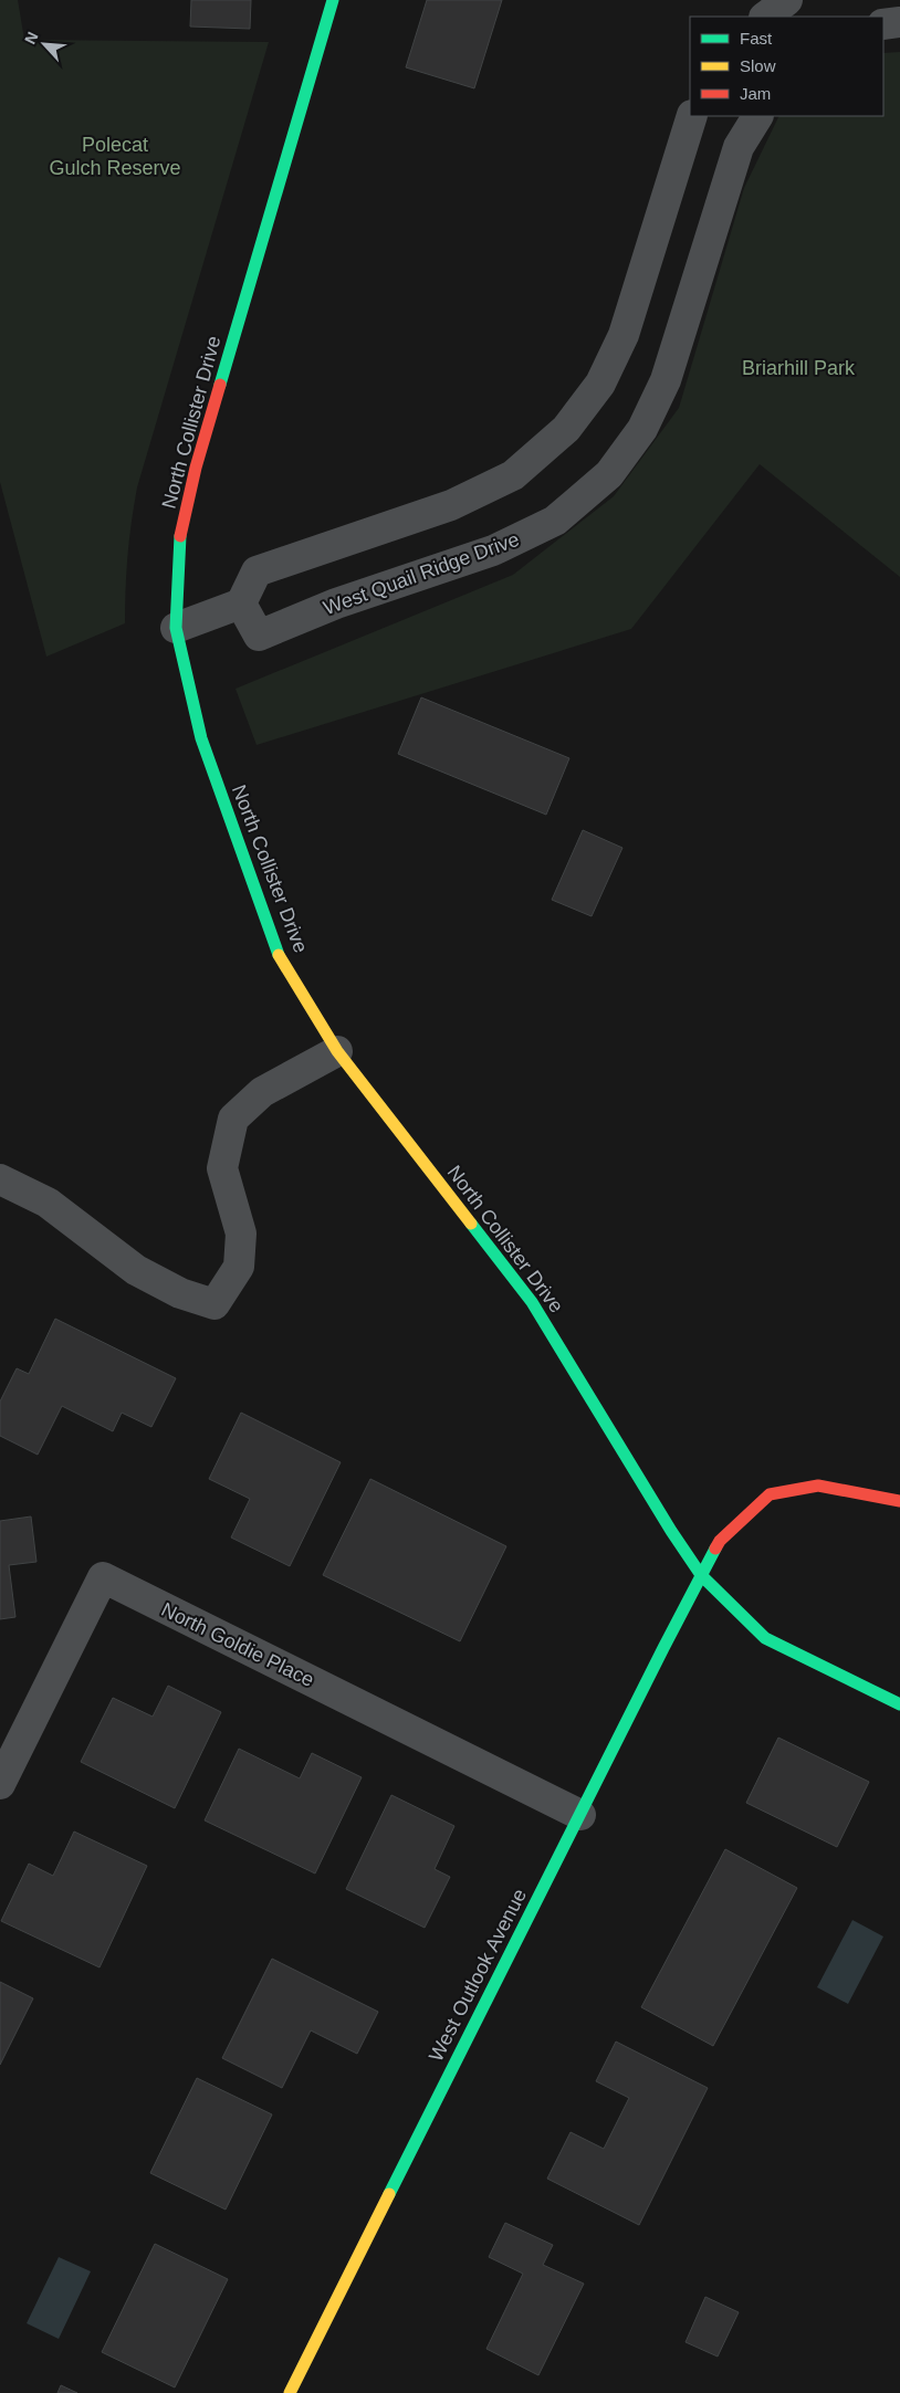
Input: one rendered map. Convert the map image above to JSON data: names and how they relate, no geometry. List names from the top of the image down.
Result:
{
  "streets": {
    "street": [
      "North Collister Drive",
      "West Quail Ridge Drive",
      "North Goldie Place",
      "West Outlook Avenue"
    ]
  },
  "crossings": [
    ["North Collister Drive", "West Outlook Avenue"],
    ["North Goldie Place", "West Outlook Avenue"]
  ],
  "parks": ["Polecat Gulch Reserve", "Briarhill Park"],
  "legend": ["Fast", "Slow", "Jam"],
  "north": "top left"
}
